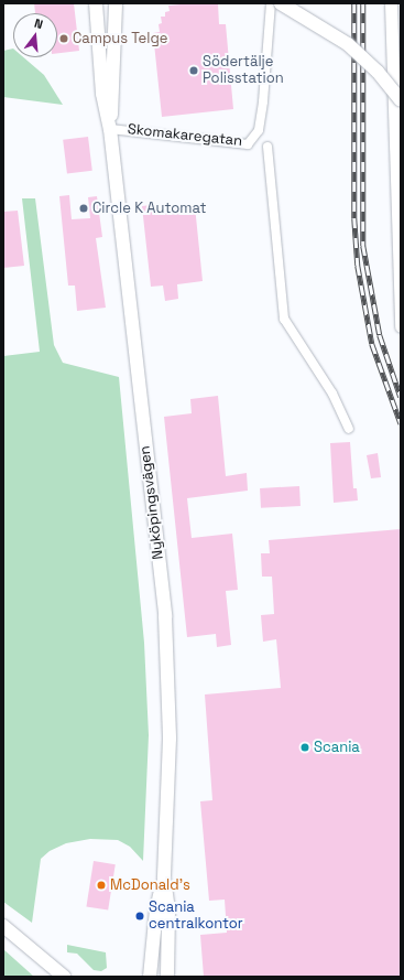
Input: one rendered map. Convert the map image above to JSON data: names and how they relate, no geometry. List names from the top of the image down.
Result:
{
  "streets": {
    "main road": ["Nyköpingsvägen"],
    "street": ["Skomakaregatan"]
  },
  "crossings": [
    ["Skomakaregatan", "Nyköpingsvägen"]
  ],
  "places": [
    "Campus Telge",
    "Södertälje Polisstation",
    "Circle K Automat",
    "Scania",
    "McDonald's",
    "Scania centralkontor"
  ],
  "north": "top"
}
